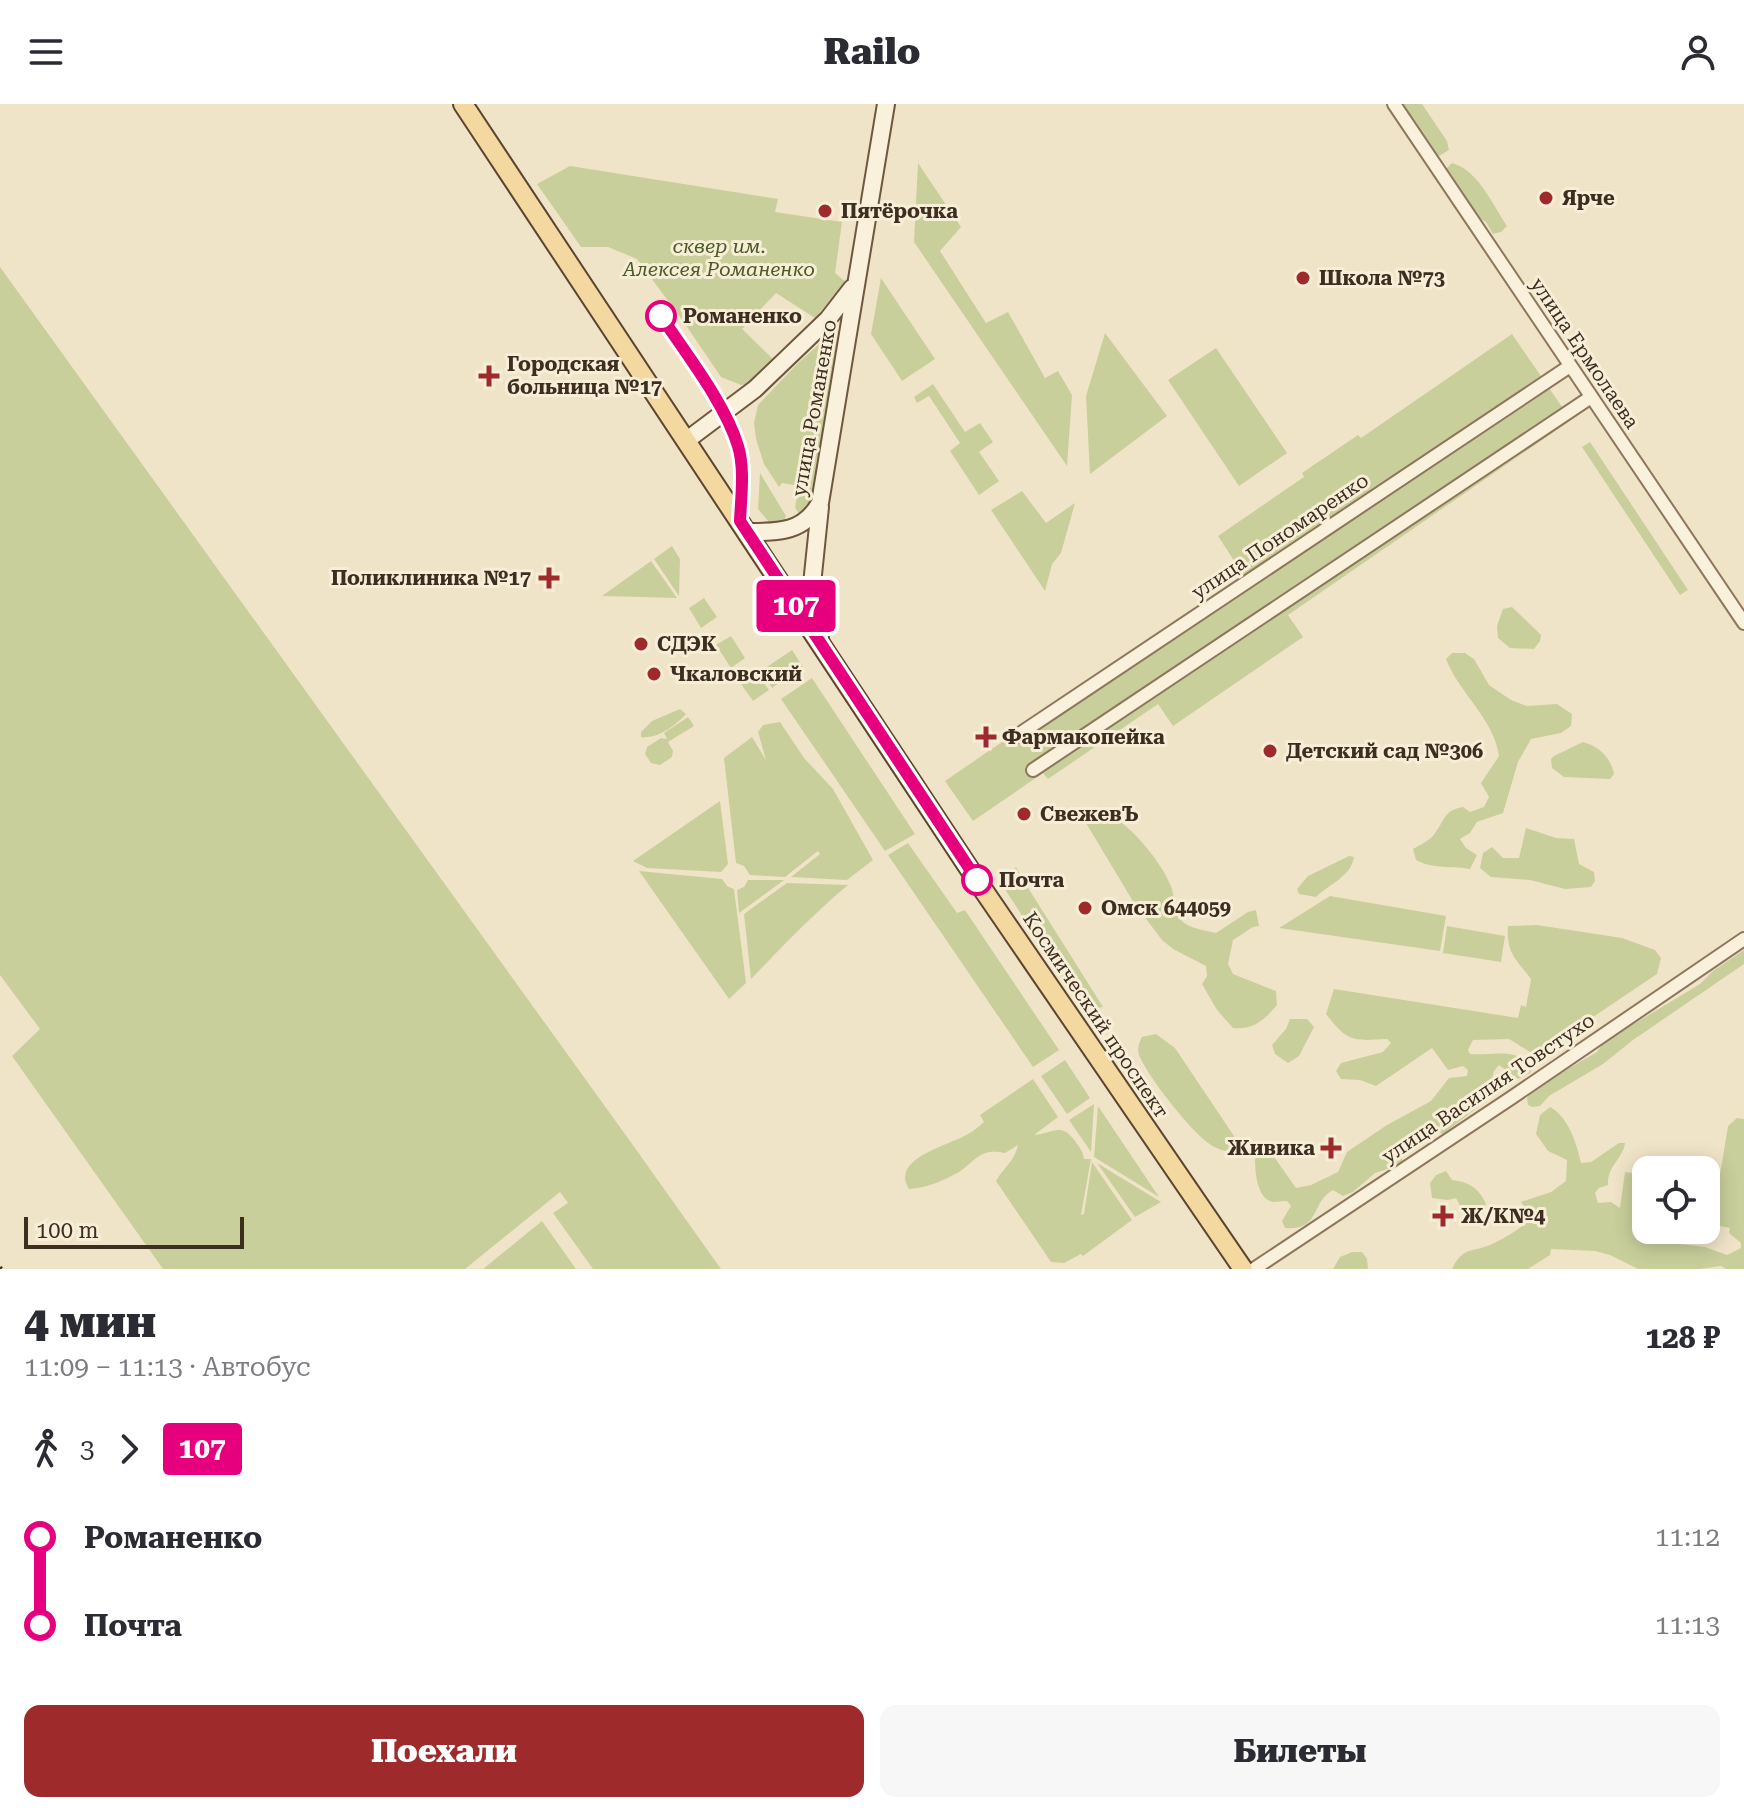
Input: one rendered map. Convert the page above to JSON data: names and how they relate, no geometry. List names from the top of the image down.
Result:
{
  "streets": {
    "main road": ["улица Романенко", "Космический проспект"],
    "street": ["улица Ермолаева", "улица Пономаренко", "улица Василия Товстухо"]
  },
  "crossings": [
    ["улица Ермолаева", "улица Пономаренко"],
    ["улица Романенко", "Космический проспект"]
  ],
  "parks": ["сквер им. Алексея Романенко"],
  "places": {
    "other": [
      "Ярче",
      "Пятёрочка",
      "Школа №73",
      "Романенко",
      "СДЭК",
      "Чкаловский",
      "Детский сад №306",
      "СвежевЪ",
      "Почта",
      "Омск 644059"
    ],
    "health": [
      "Городская больница №17",
      "Поликлиника №17",
      "Фармакопейка",
      "Живика",
      "Ж/К№4"
    ]
  },
  "lines": ["bus line 107"],
  "scale_bar": "100 m",
  "page": {
    "header": "Railo",
    "on_map": "107",
    "scale": "100 m",
    "heading": ["4 мин", "11:09 – 11:13 · Автобус", "128 ₽"],
    "legs": ["3", "107"],
    "list": [
      {
        "name": "Романенко",
        "value": "11:12"
      },
      {
        "name": "Почта",
        "value": "11:13"
      }
    ],
    "buttons": ["Поехали", "Билеты"]
  }
}
